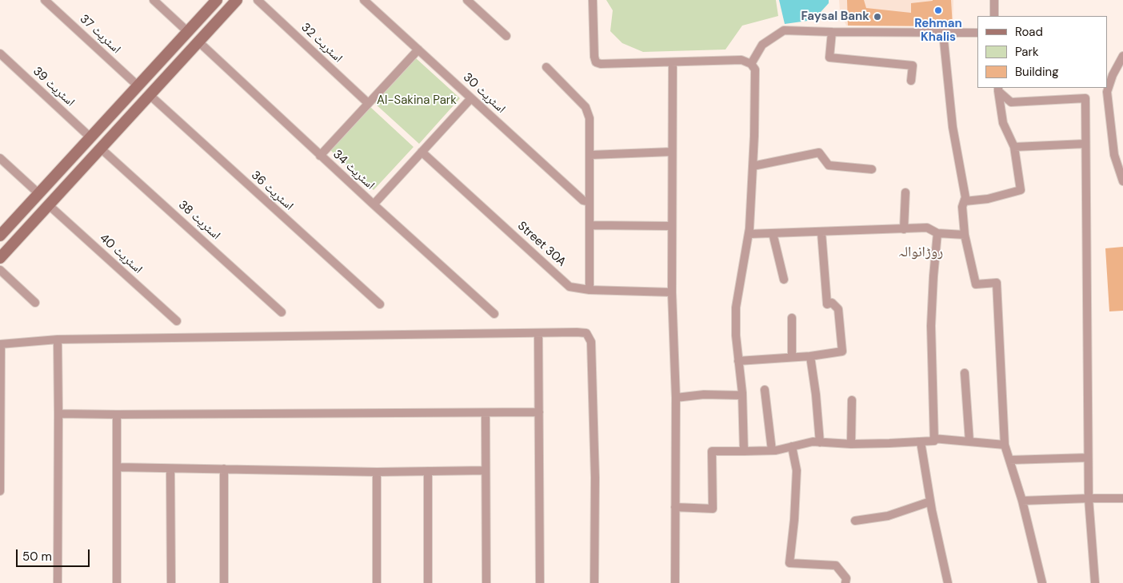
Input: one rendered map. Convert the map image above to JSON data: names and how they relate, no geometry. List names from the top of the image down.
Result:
{
  "streets": {
    "street": [
      "اسٹریٹ 37",
      "اسٹریٹ 32",
      "اسٹریٹ 39",
      "اسٹریٹ 30",
      "اسٹریٹ 34",
      "اسٹریٹ 36",
      "اسٹریٹ 38",
      "Street 30A",
      "اسٹریٹ 40"
    ]
  },
  "districts": ["روڑانوالہ"],
  "parks": ["Al-Sakina Park"],
  "places": ["Rehman Khalis", "Faysal Bank"],
  "legend": ["Road", "Park", "Building"],
  "scale_bar": "50 m"
}
